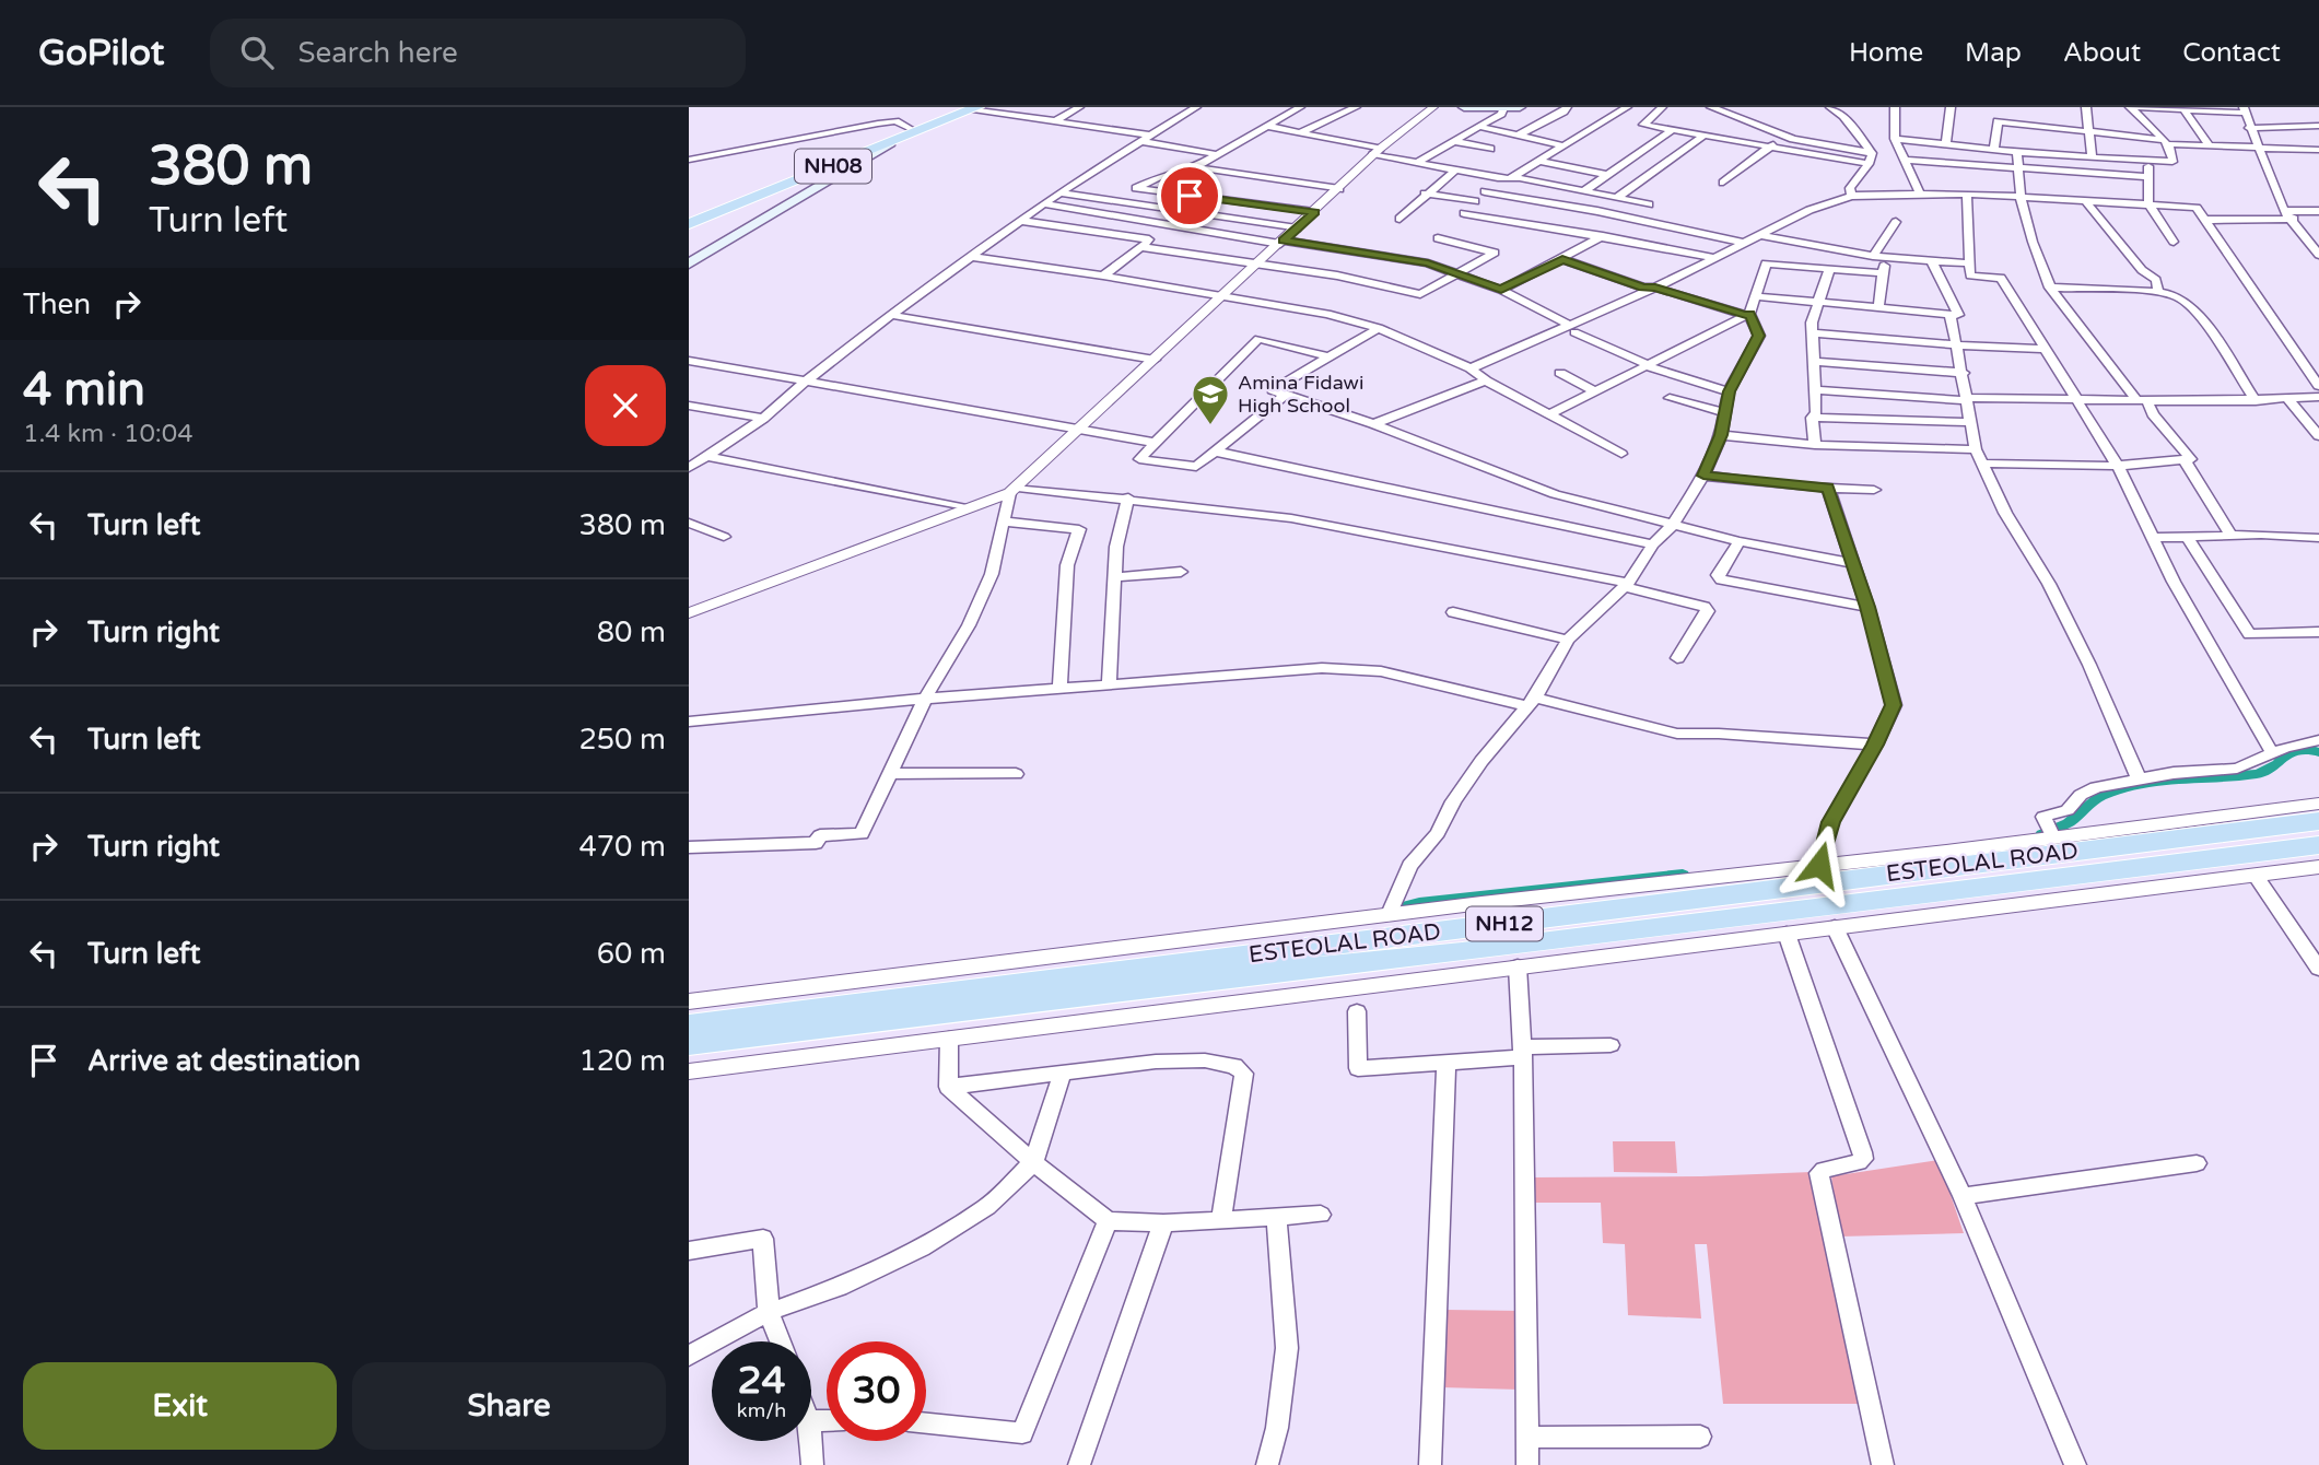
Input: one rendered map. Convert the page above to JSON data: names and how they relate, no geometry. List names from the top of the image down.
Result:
{
  "streets": {
    "highway": ["NH08", "ESTEOLAL ROAD", "NH12"]
  },
  "places": {
    "school or university": ["Amina Fidawi High School"]
  },
  "page": {
    "header": "GoPilot",
    "search": "Search here",
    "nav": [
      "Home",
      "Map",
      "About",
      "Contact"
    ],
    "turn": ["380 m", "Turn left"],
    "then": "Then",
    "heading": ["4 min", "1.4 km · 10:04"],
    "list": [
      {
        "name": "Turn left",
        "value": "380 m"
      },
      {
        "name": "Turn right",
        "value": "80 m"
      },
      {
        "name": "Turn left",
        "value": "250 m"
      },
      {
        "name": "Turn right",
        "value": "470 m"
      },
      {
        "name": "Turn left",
        "value": "60 m"
      },
      {
        "name": "Arrive at destination",
        "value": "120 m"
      }
    ],
    "speed": "24 km/h",
    "limit": "30",
    "buttons": ["Exit", "Share"]
  }
}
